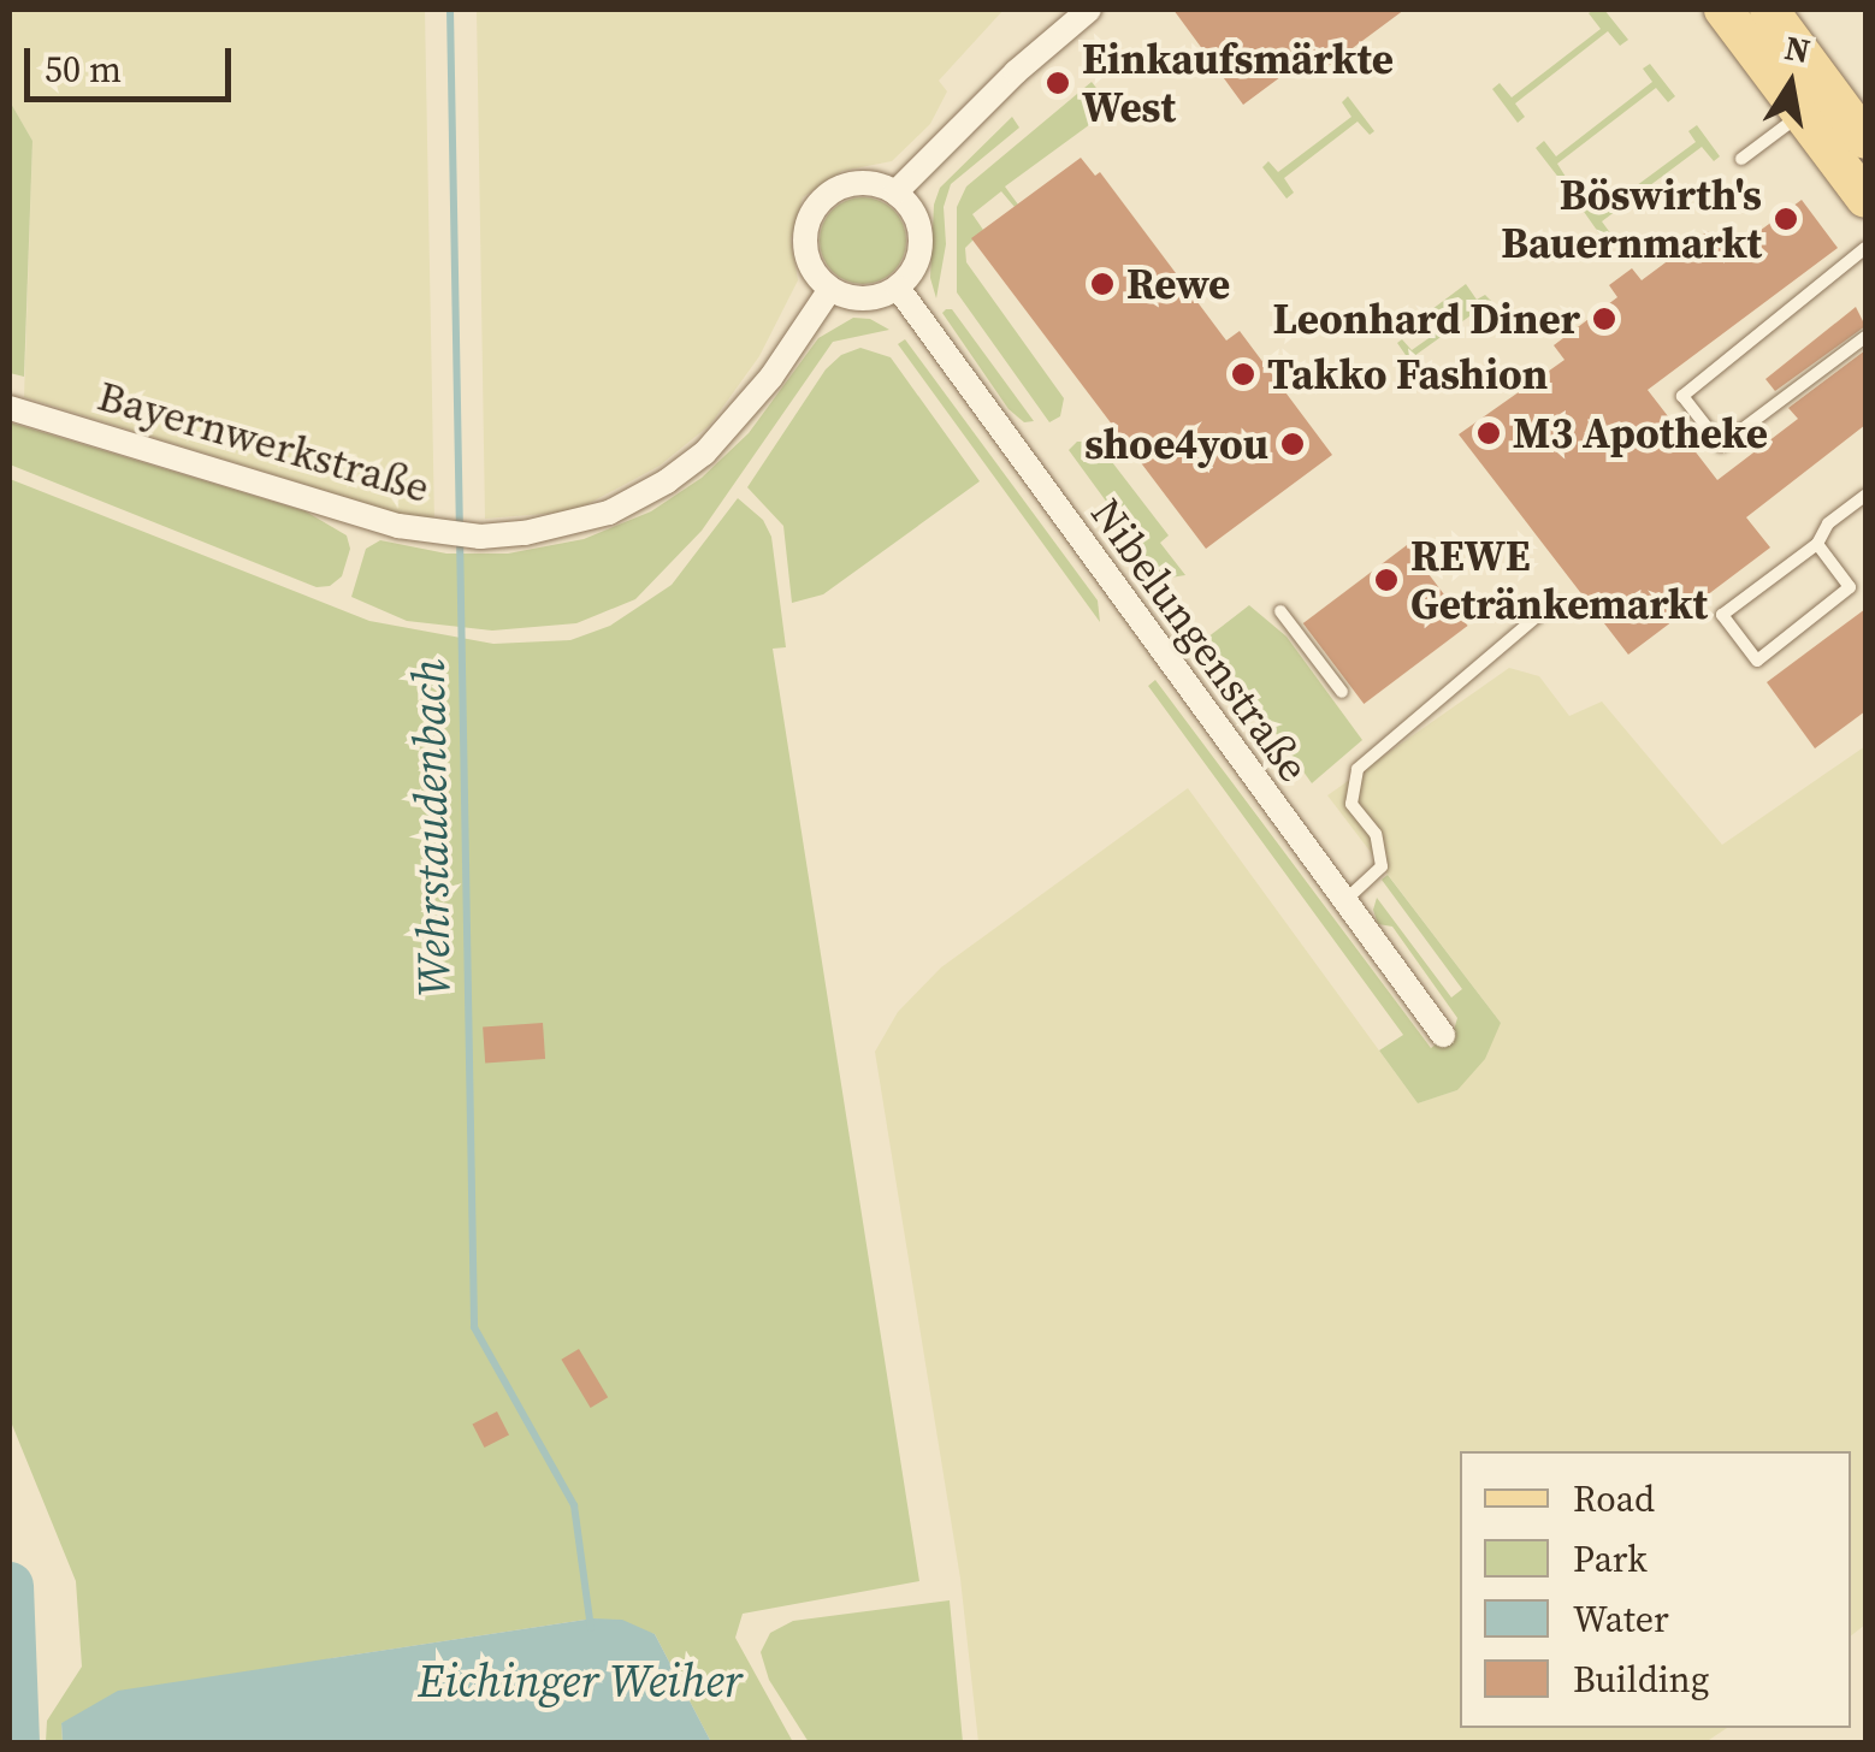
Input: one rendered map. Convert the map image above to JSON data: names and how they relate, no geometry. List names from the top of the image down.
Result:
{
  "streets": {
    "street": ["Bayernwerkstraße", "Nibelungenstraße"]
  },
  "crossings": [
    ["Bayernwerkstraße", "Nibelungenstraße"]
  ],
  "water": ["Wehrstaudenbach", "Eichinger Weiher"],
  "places": [
    "Einkaufsmärkte West",
    "Böswirth's Bauernmarkt",
    "Rewe",
    "Leonhard Diner",
    "Takko Fashion",
    "M3 Apotheke",
    "shoe4you",
    "REWE Getränkemarkt"
  ],
  "legend": [
    "Road",
    "Park",
    "Water",
    "Building"
  ],
  "scale_bar": "50 m",
  "north": "top"
}
